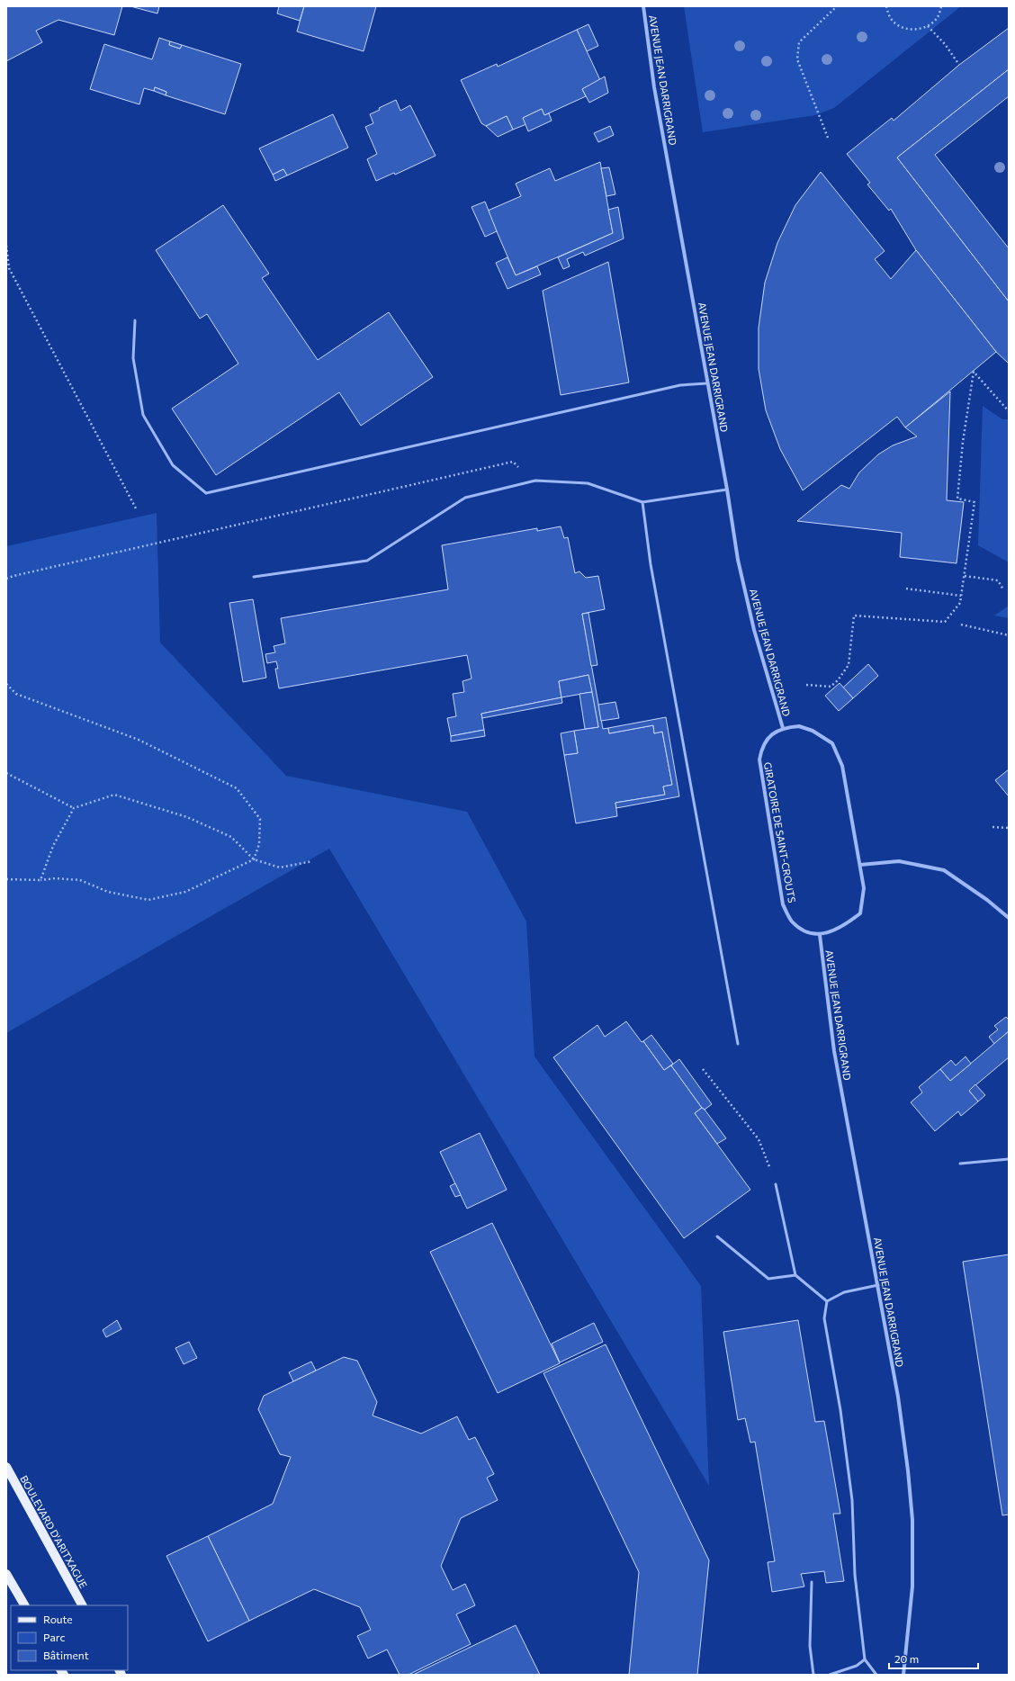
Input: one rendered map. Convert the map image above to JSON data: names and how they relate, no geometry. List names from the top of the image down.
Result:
{
  "streets": {
    "main road": ["BOULEVARD D'ARITXAGUE"],
    "street": ["AVENUE JEAN DARRIGRAND", "GIRATOIRE DE SAINT-CROUTS"]
  },
  "crossings": [
    ["AVENUE JEAN DARRIGRAND", "GIRATOIRE DE SAINT-CROUTS"]
  ],
  "legend": ["Route", "Parc", "Bâtiment"],
  "scale_bar": "20 m"
}
